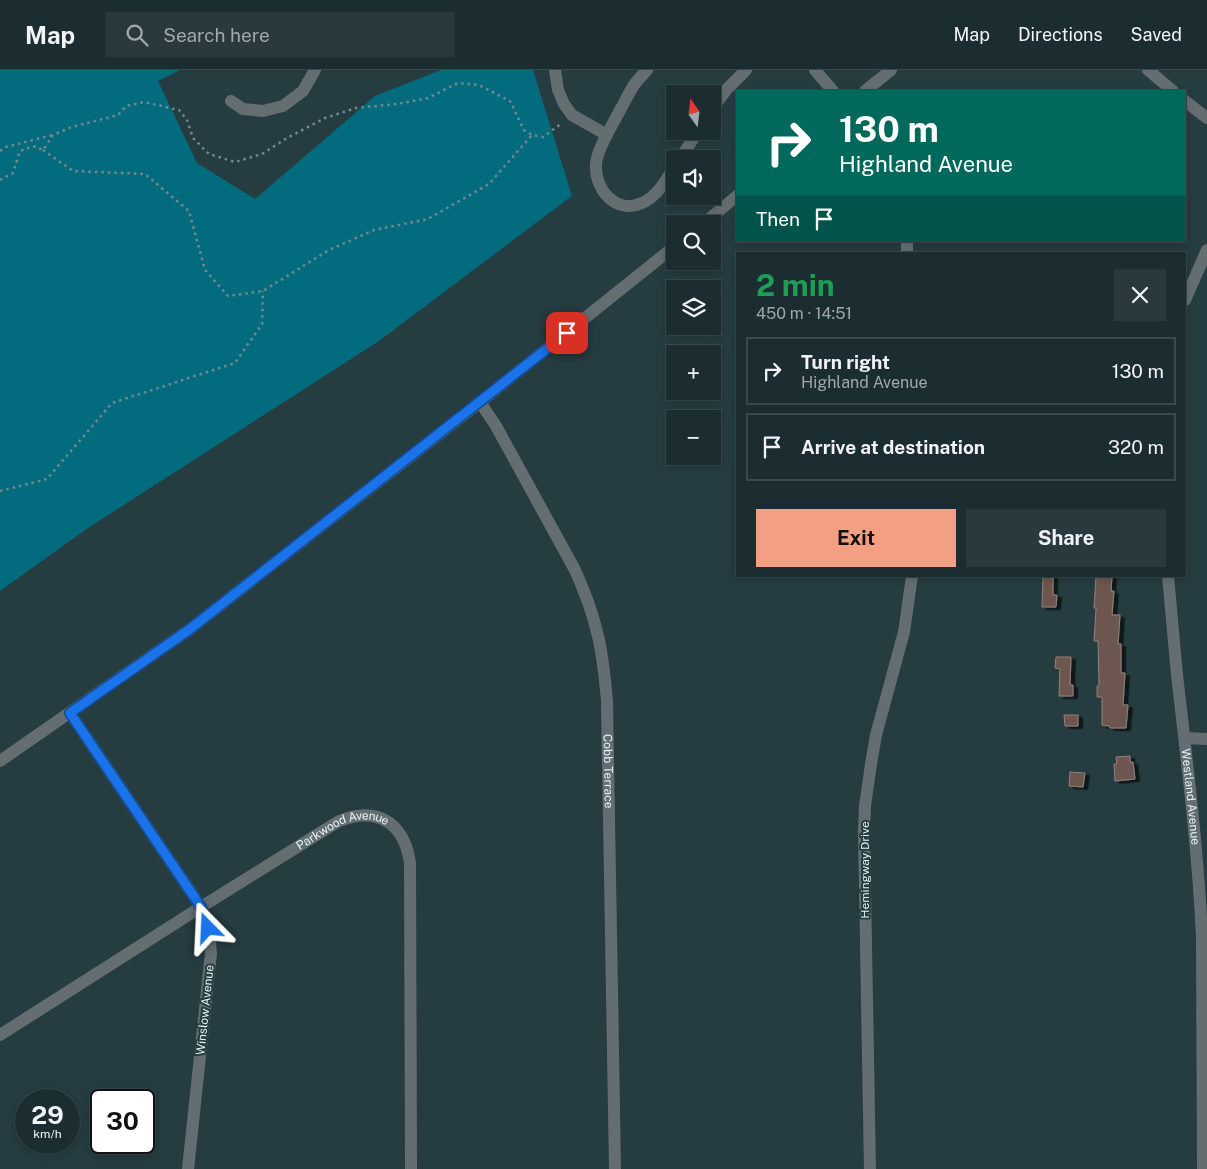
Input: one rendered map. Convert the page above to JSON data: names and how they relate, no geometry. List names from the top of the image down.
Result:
{
  "streets": {
    "street": [
      "Cobb Terrace",
      "Westland Avenue",
      "Parkwood Avenue",
      "Hemingway Drive",
      "Winslow Avenue"
    ]
  },
  "crossings": [
    ["Parkwood Avenue", "Winslow Avenue"]
  ],
  "north": "top",
  "page": {
    "header": "Map",
    "search": "Search here",
    "nav": ["Map", "Directions", "Saved"],
    "map_buttons": ["+", "−"],
    "turn": ["130 m", "Highland Avenue"],
    "then": "Then",
    "heading": ["2 min", "450 m · 14:51"],
    "list": [
      {
        "name": "Turn right",
        "note": "Highland Avenue",
        "value": "130 m"
      },
      {
        "name": "Arrive at destination",
        "value": "320 m"
      }
    ],
    "buttons": ["Exit", "Share"],
    "speed": "29 km/h",
    "limit": "30"
  }
}
